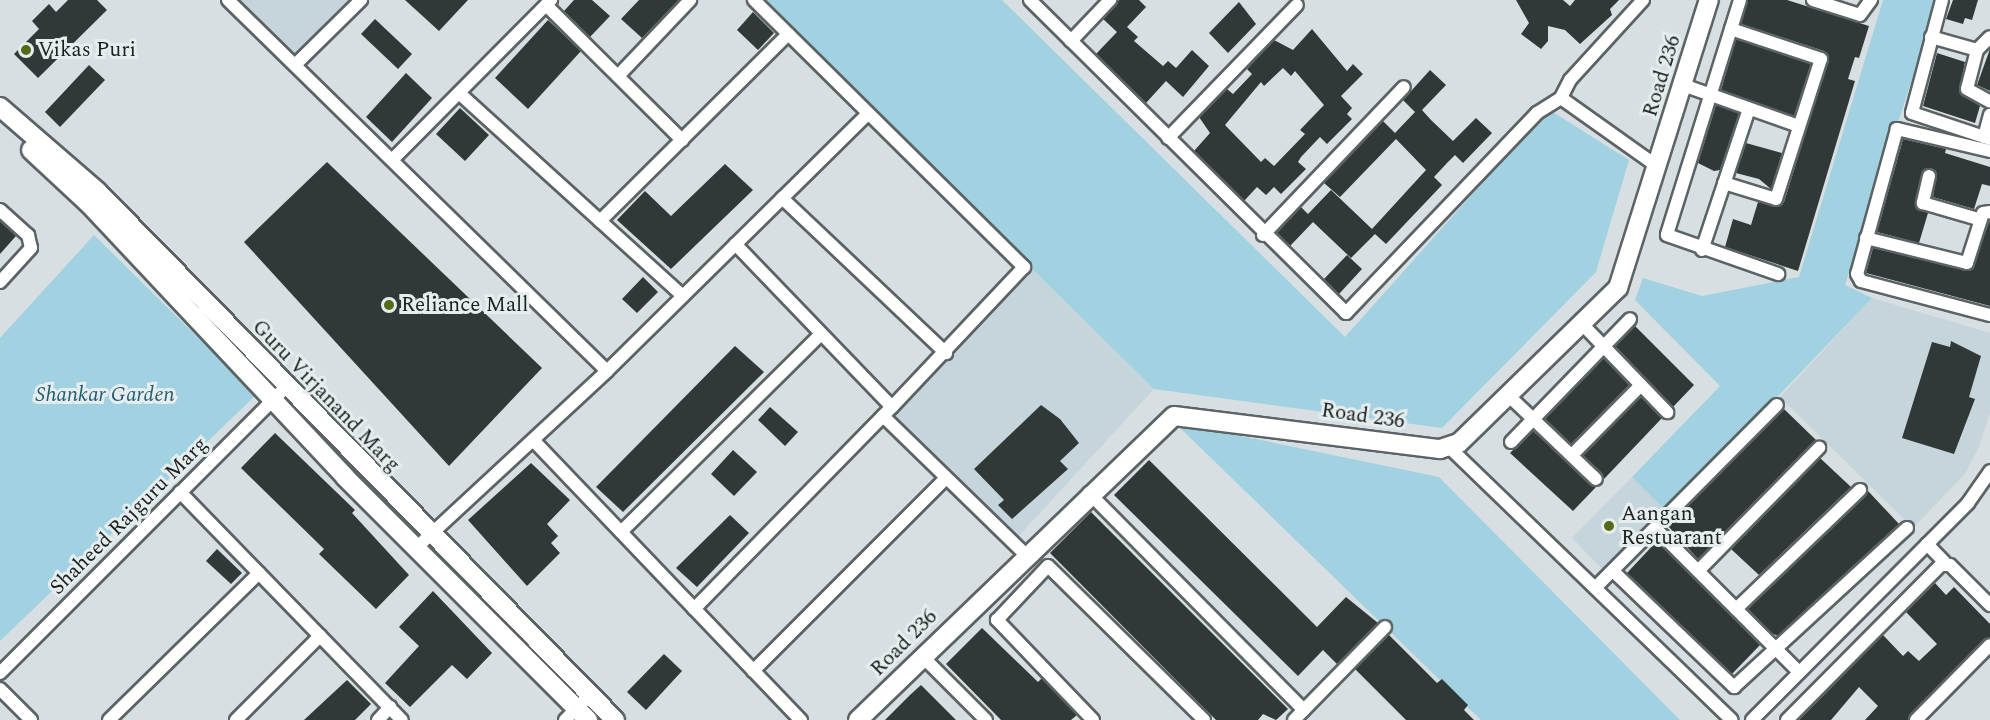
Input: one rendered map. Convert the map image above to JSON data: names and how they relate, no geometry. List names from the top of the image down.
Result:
{
  "streets": {
    "street": ["Road 236", "Guru Virjanand Marg", "Shaheed Rajguru Marg"]
  },
  "crossings": [
    ["Guru Virjanand Marg", "Shaheed Rajguru Marg"]
  ],
  "parks": ["Shankar Garden"],
  "places": ["Vikas Puri", "Reliance Mall", "Aangan Restuarant"]
}
